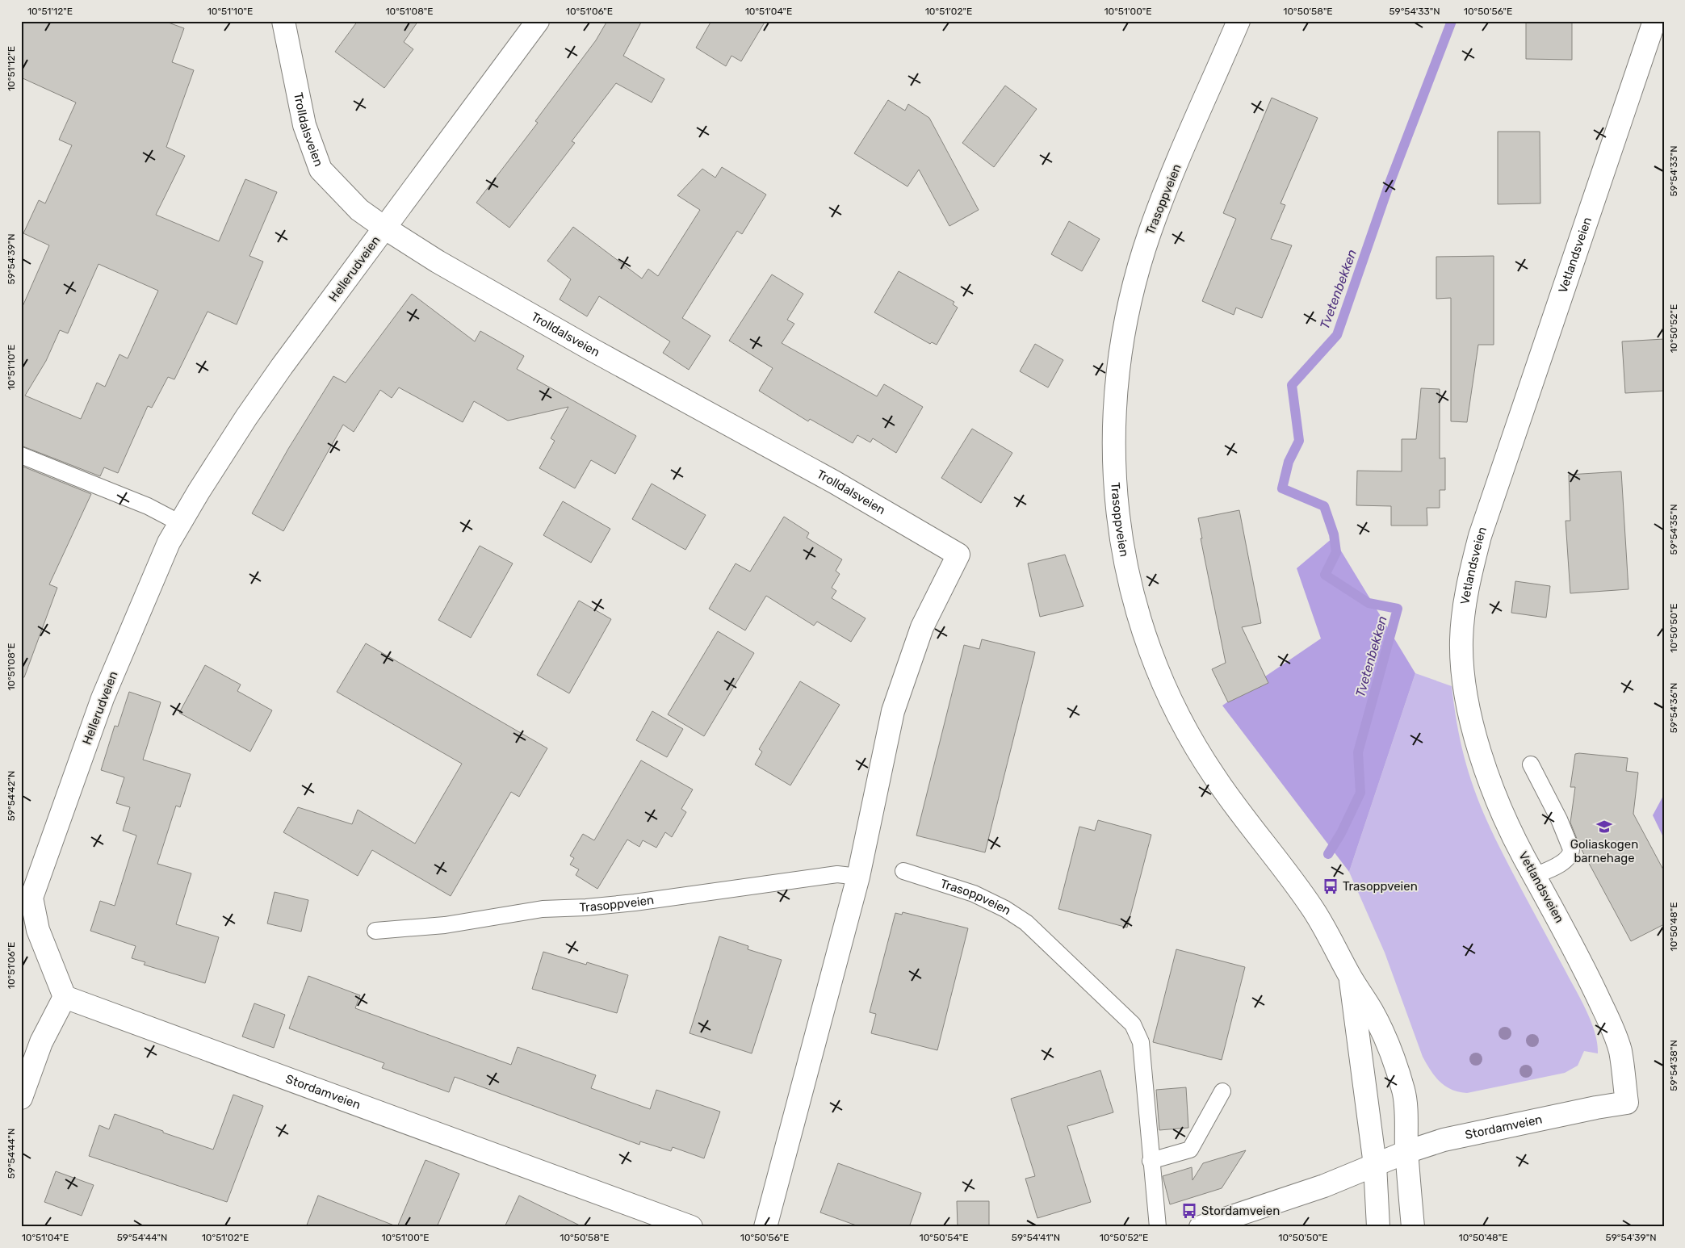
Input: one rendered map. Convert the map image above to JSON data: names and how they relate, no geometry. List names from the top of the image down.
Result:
{
  "streets": {
    "street": [
      "Trolldalsveien",
      "Trasoppveien",
      "Vetlandsveien",
      "Hellerudveien",
      "Stordamveien"
    ]
  },
  "crossings": [
    ["Trolldalsveien", "Trasoppveien"],
    ["Trolldalsveien", "Hellerudveien"],
    ["Trasoppveien", "Stordamveien"],
    ["Vetlandsveien", "Stordamveien"]
  ],
  "water": ["Tvetenbekken"],
  "places": {
    "school or university": ["Goliaskogen barnehage"],
    "bus stop": ["Trasoppveien", "Stordamveien"]
  },
  "coordinates": [
    "10°51'12\"E",
    "10°51'10\"E",
    "10°51'08\"E",
    "10°51'06\"E",
    "10°51'04\"E",
    "10°51'02\"E",
    "10°51'00\"E",
    "10°50'58\"E",
    "59°54'33\"N",
    "10°50'56\"E",
    "59°54'39\"N",
    "10°50'52\"E",
    "59°54'35\"N",
    "10°50'50\"E",
    "59°54'36\"N",
    "59°54'42\"N",
    "10°50'48\"E",
    "59°54'38\"N",
    "59°54'44\"N",
    "10°50'54\"E",
    "59°54'41\"N"
  ]
}
